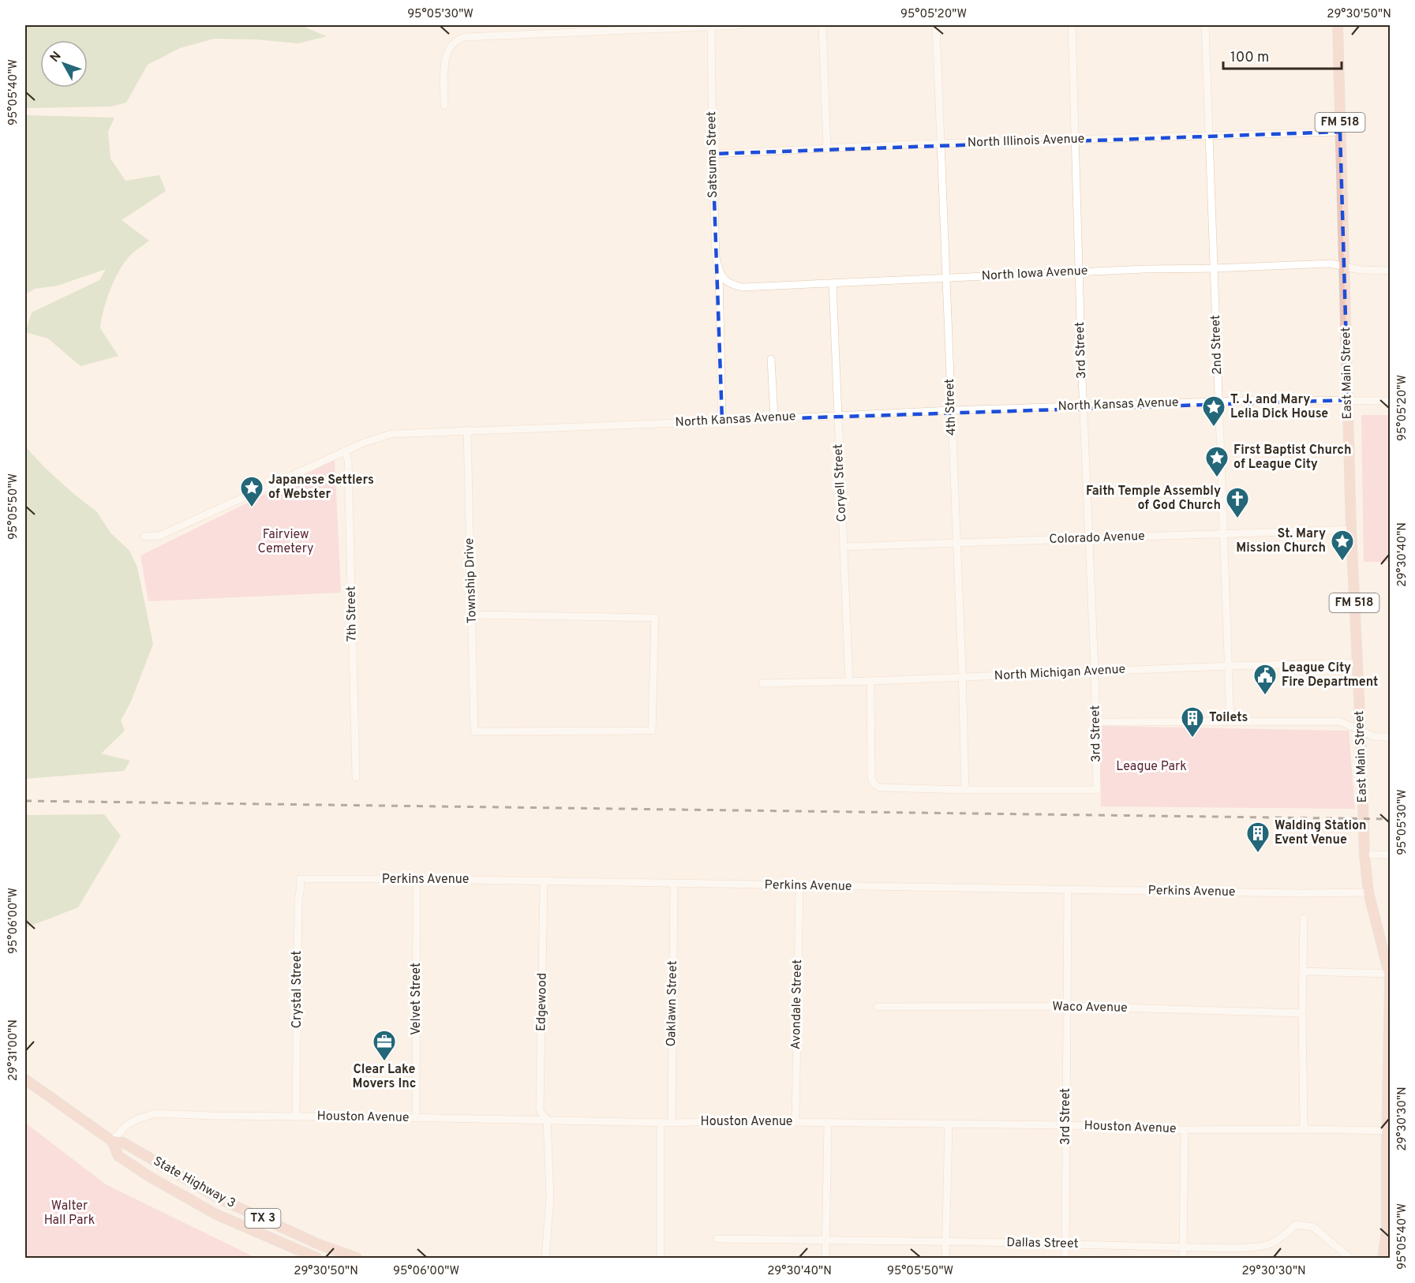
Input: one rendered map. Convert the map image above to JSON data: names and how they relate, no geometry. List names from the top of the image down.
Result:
{
  "streets": {
    "main road": [
      "FM 518",
      "East Main Street",
      "State Highway 3",
      "TX 3"
    ],
    "street": [
      "North Illinois Avenue",
      "Satsuma Street",
      "North Iowa Avenue",
      "2nd Street",
      "3rd Street",
      "North Kansas Avenue",
      "4th Street",
      "Coryell Street",
      "Colorado Avenue",
      "Township Drive",
      "7th Street",
      "North Michigan Avenue",
      "Perkins Avenue",
      "Crystal Street",
      "Velvet Street",
      "Edgewood",
      "Oaklawn Street",
      "Avondale Street",
      "Waco Avenue",
      "Houston Avenue",
      "Dallas Street"
    ]
  },
  "crossings": [
    ["North Illinois Avenue", "Satsuma Street"],
    ["North Illinois Avenue", "2nd Street"],
    ["North Illinois Avenue", "3rd Street"],
    ["North Illinois Avenue", "East Main Street"],
    ["North Illinois Avenue", "4th Street"],
    ["Satsuma Street", "North Iowa Avenue"],
    ["North Iowa Avenue", "2nd Street"],
    ["North Iowa Avenue", "3rd Street"],
    ["North Iowa Avenue", "East Main Street"],
    ["North Iowa Avenue", "4th Street"],
    ["North Iowa Avenue", "Coryell Street"],
    ["2nd Street", "North Kansas Avenue"],
    ["2nd Street", "Colorado Avenue"],
    ["2nd Street", "North Michigan Avenue"],
    ["3rd Street", "North Kansas Avenue"],
    ["3rd Street", "4th Street"],
    ["3rd Street", "Colorado Avenue"],
    ["3rd Street", "North Michigan Avenue"],
    ["3rd Street", "Perkins Avenue"],
    ["3rd Street", "Waco Avenue"],
    ["3rd Street", "Houston Avenue"],
    ["3rd Street", "Dallas Street"],
    ["East Main Street", "North Kansas Avenue"],
    ["East Main Street", "Colorado Avenue"],
    ["East Main Street", "North Michigan Avenue"],
    ["East Main Street", "Perkins Avenue"],
    ["East Main Street", "Houston Avenue"],
    ["North Kansas Avenue", "4th Street"],
    ["North Kansas Avenue", "Coryell Street"],
    ["North Kansas Avenue", "Township Drive"],
    ["North Kansas Avenue", "7th Street"],
    ["4th Street", "Colorado Avenue"],
    ["4th Street", "North Michigan Avenue"],
    ["Coryell Street", "Colorado Avenue"],
    ["Coryell Street", "North Michigan Avenue"],
    ["Perkins Avenue", "Crystal Street"],
    ["Perkins Avenue", "Velvet Street"],
    ["Perkins Avenue", "Edgewood"],
    ["Perkins Avenue", "Oaklawn Street"],
    ["Perkins Avenue", "Avondale Street"],
    ["Crystal Street", "Houston Avenue"],
    ["Velvet Street", "Houston Avenue"],
    ["Edgewood", "Houston Avenue"],
    ["Oaklawn Street", "Houston Avenue"],
    ["Avondale Street", "Houston Avenue"],
    ["Houston Avenue", "State Highway 3"]
  ],
  "parks": ["Fairview Cemetery", "League Park", "Walter Hall Park"],
  "places": {
    "place": [
      "T. J. and Mary Lelia Dick House",
      "First Baptist Church of League City",
      "Japanese Settlers of Webster",
      "St. Mary Mission Church"
    ],
    "church": ["Faith Temple Assembly of God Church"],
    "public building": ["League City Fire Department"],
    "building": ["Toilets", "Walding Station Event Venue"],
    "office": ["Clear Lake Movers Inc"]
  },
  "scale_bar": "100 m",
  "north": "top left",
  "coordinates": [
    "95°05'30\"W",
    "95°05'20\"W",
    "29°30'50\"N",
    "95°05'40\"W",
    "95°05'50\"W",
    "29°30'40\"N",
    "95°06'00\"W",
    "29°31'00\"N",
    "29°30'30\"N"
  ]
}
